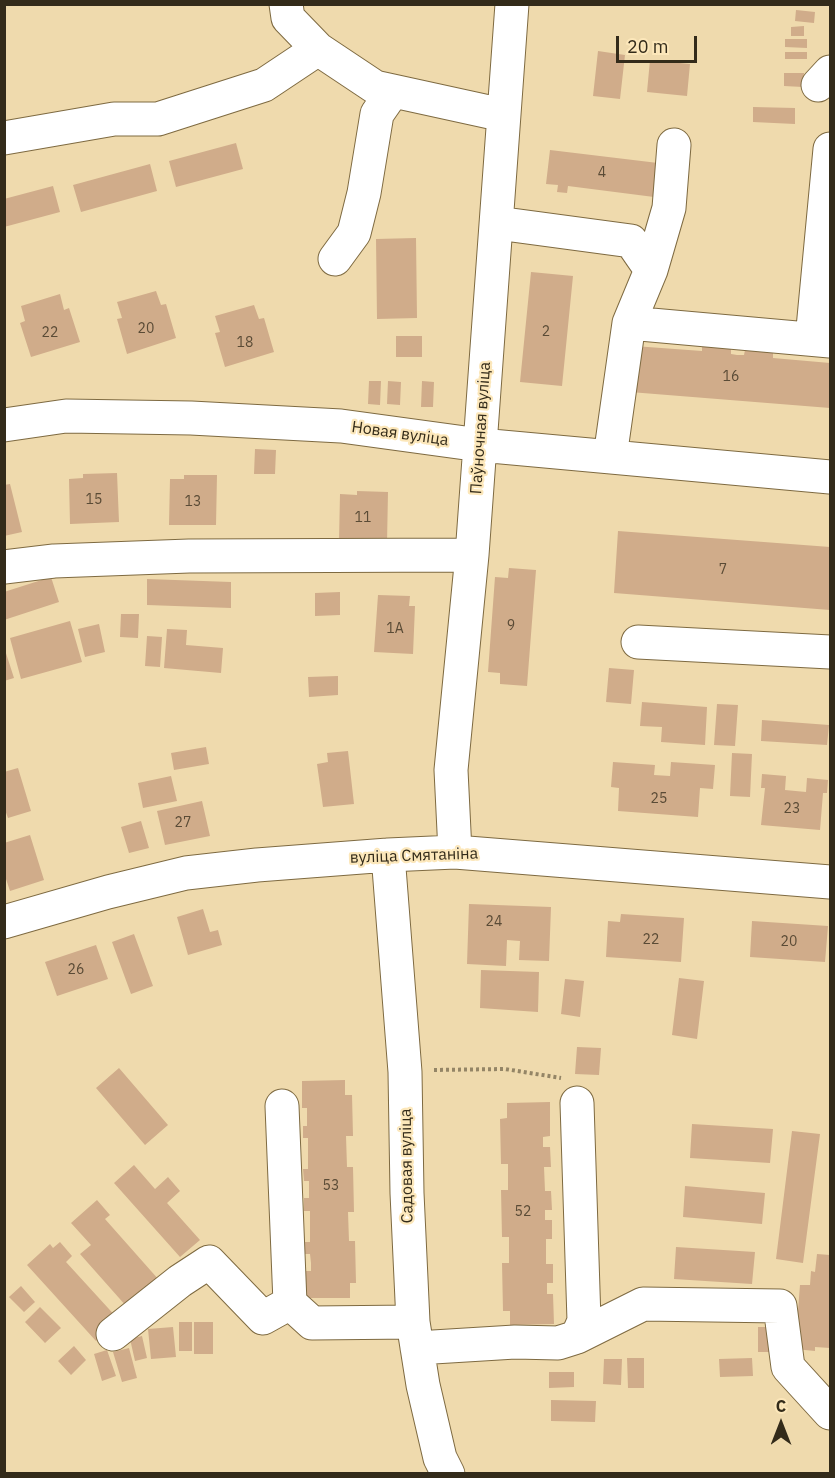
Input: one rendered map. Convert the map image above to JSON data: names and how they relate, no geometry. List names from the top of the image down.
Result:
{
  "streets": {
    "street": [
      "Паўночная вуліца",
      "Новая вуліца",
      "вуліца Смятаніна",
      "Садовая вуліца"
    ]
  },
  "crossings": [
    ["Паўночная вуліца", "Новая вуліца"],
    ["Паўночная вуліца", "вуліца Смятаніна"],
    ["вуліца Смятаніна", "Садовая вуліца"]
  ],
  "house_numbers": [
    "4",
    "20",
    "2",
    "22",
    "18",
    "16",
    "15",
    "13",
    "11",
    "7",
    "9",
    "1А",
    "25",
    "23",
    "27",
    "24",
    "22",
    "20",
    "26",
    "53",
    "52"
  ],
  "scale_bar": "20 m",
  "north": "top"
}
